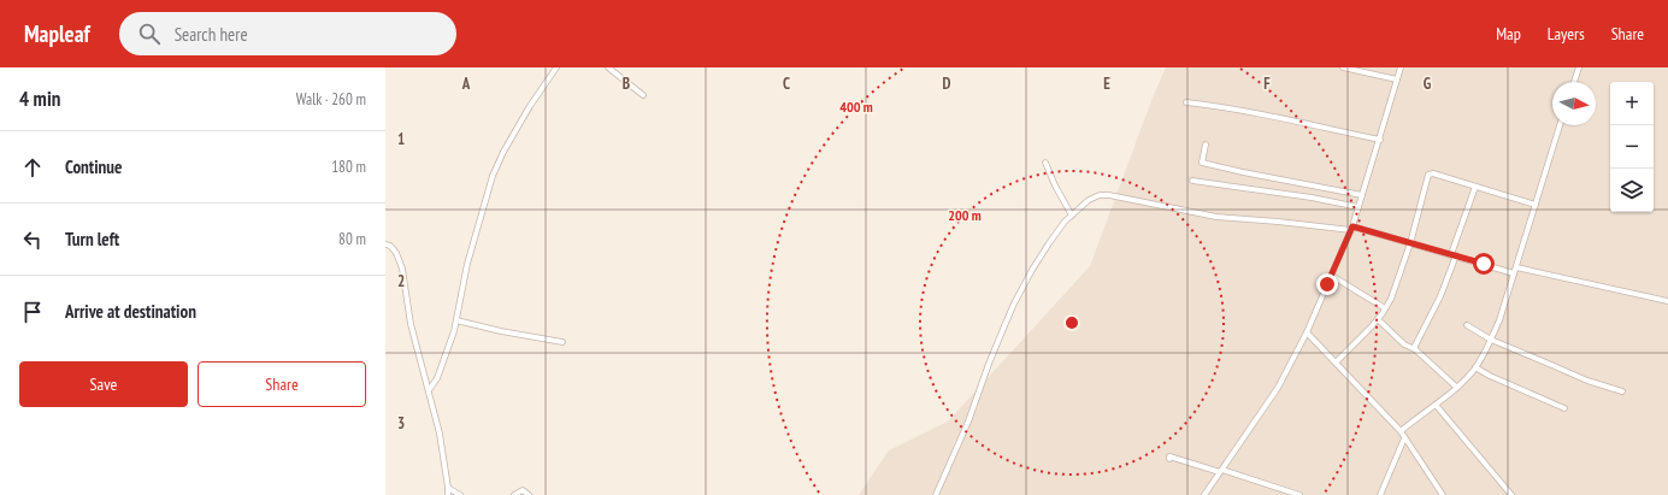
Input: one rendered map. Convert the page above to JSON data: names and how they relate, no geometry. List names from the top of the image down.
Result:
{
  "north": "right",
  "page": {
    "header": "Mapleaf",
    "search": "Search here",
    "nav": ["Map", "Layers", "Share"],
    "heading": ["4 min", "Walk · 260 m"],
    "map_buttons": ["+", "−"],
    "list": [
      ["Continue", "180 m"],
      ["Turn left", "80 m"],
      "Arrive at destination"
    ],
    "buttons": ["Save", "Share"]
  },
  "grid": {
    "columns": [
      "A",
      "B",
      "C",
      "D",
      "E",
      "F",
      "G"
    ],
    "rows": ["1", "2", "3"]
  },
  "rings": ["400 m", "200 m"]
}
